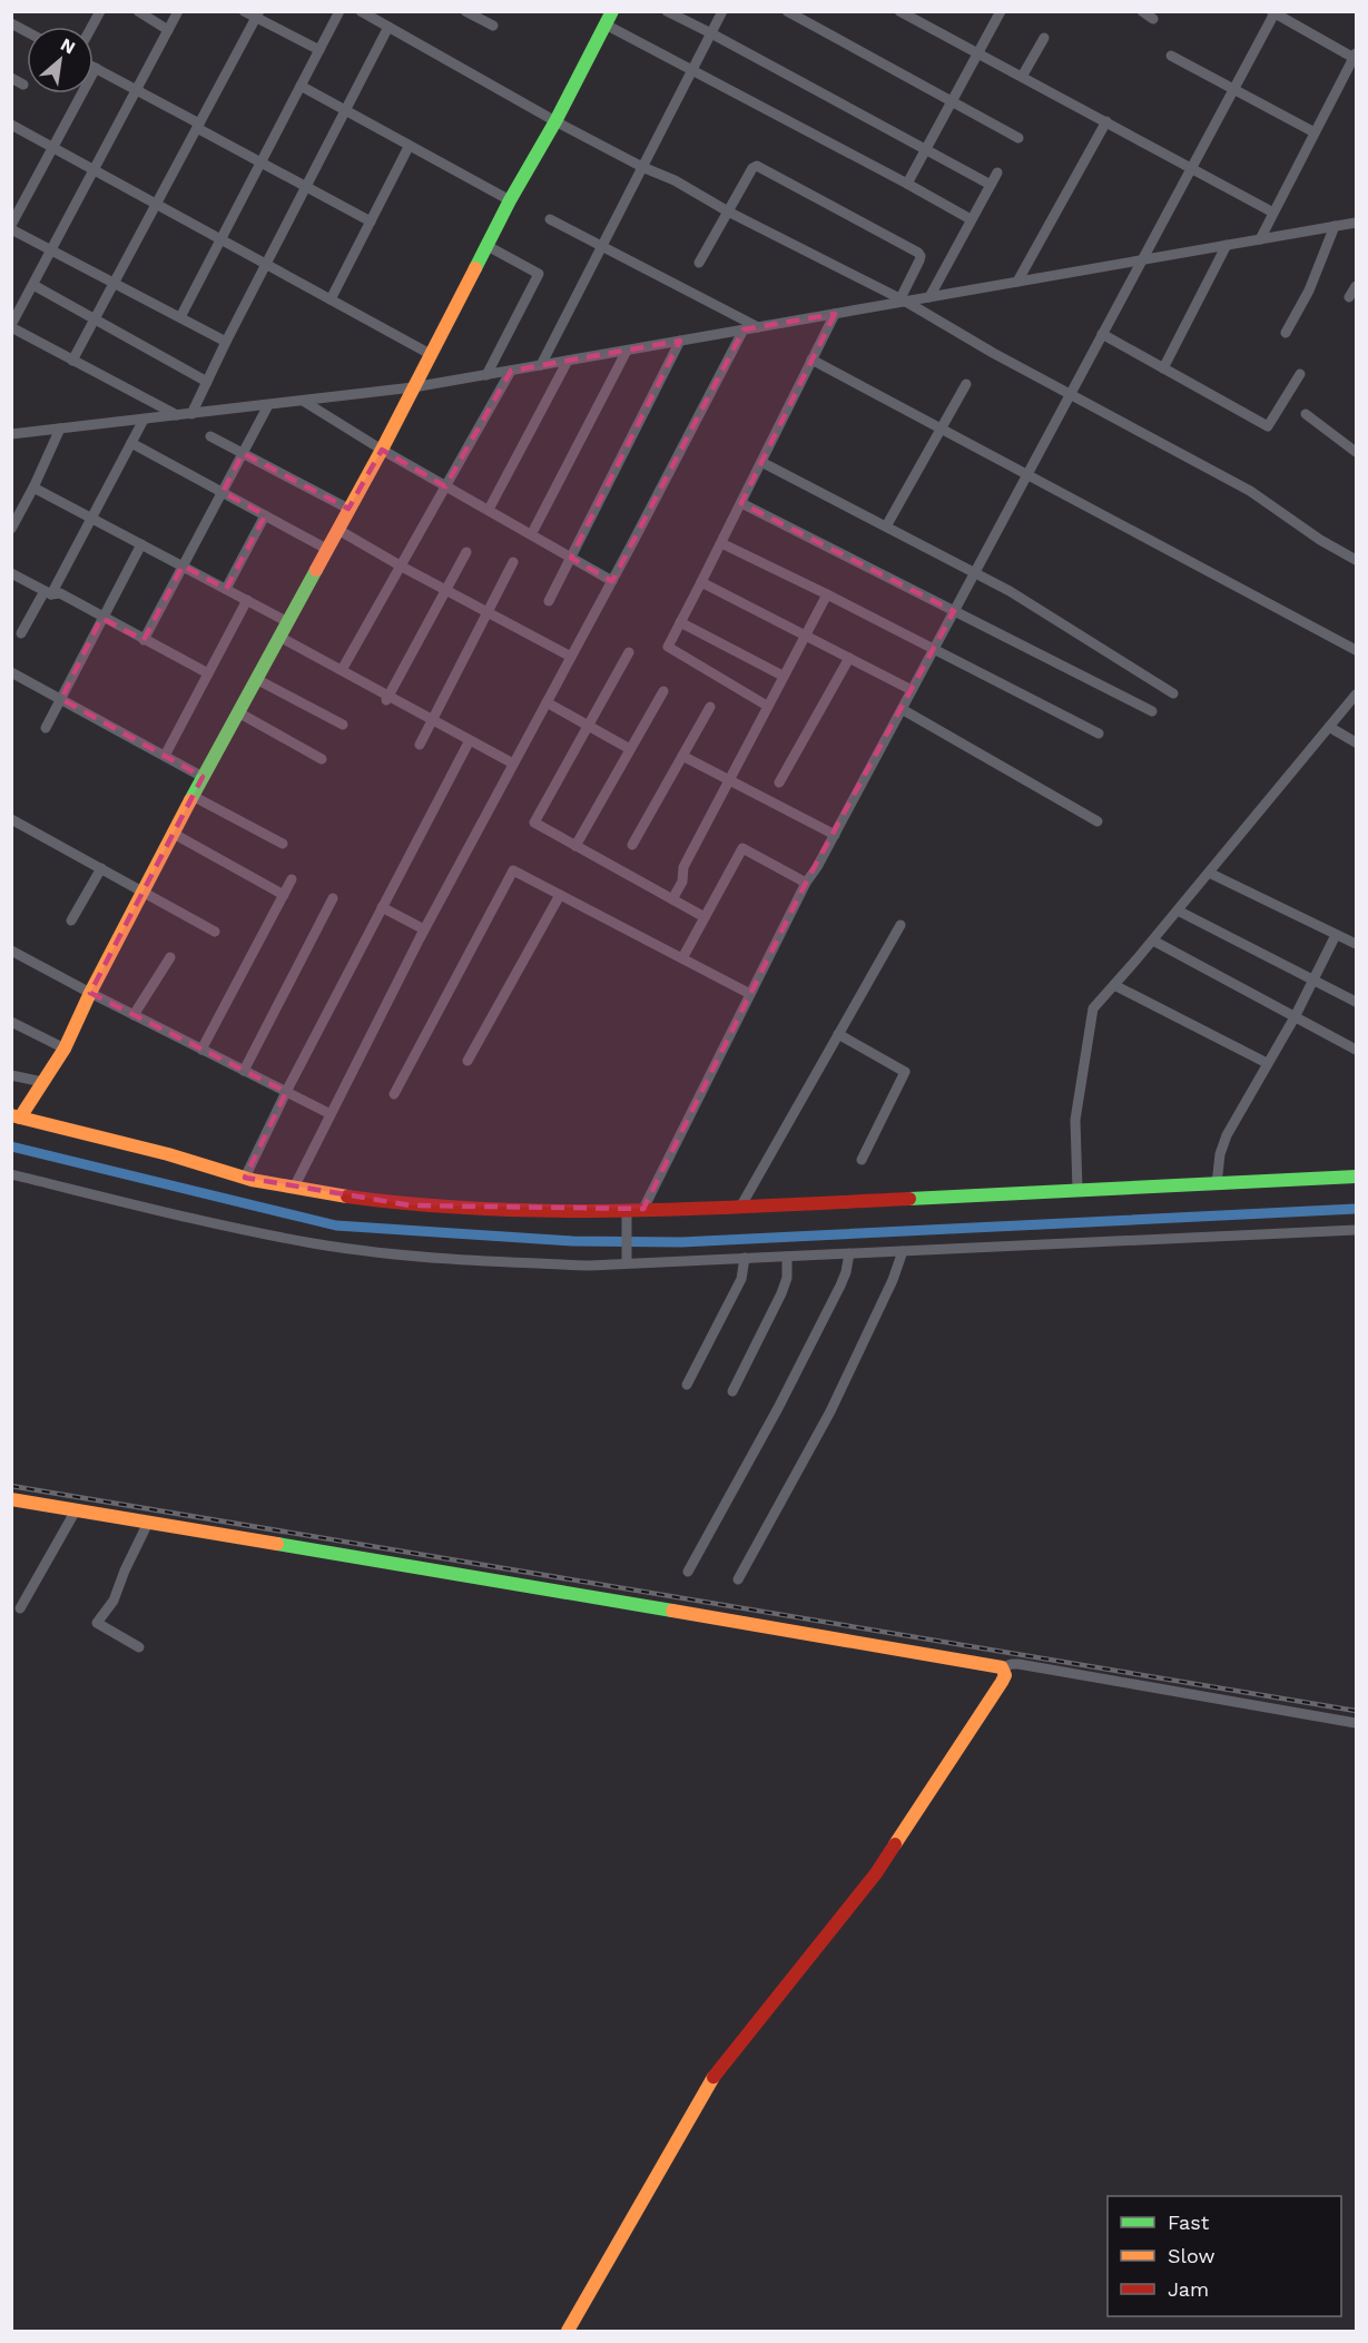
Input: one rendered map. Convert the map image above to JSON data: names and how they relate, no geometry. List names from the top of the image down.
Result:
{
  "legend": ["Fast", "Slow", "Jam"],
  "north": "top right"
}
